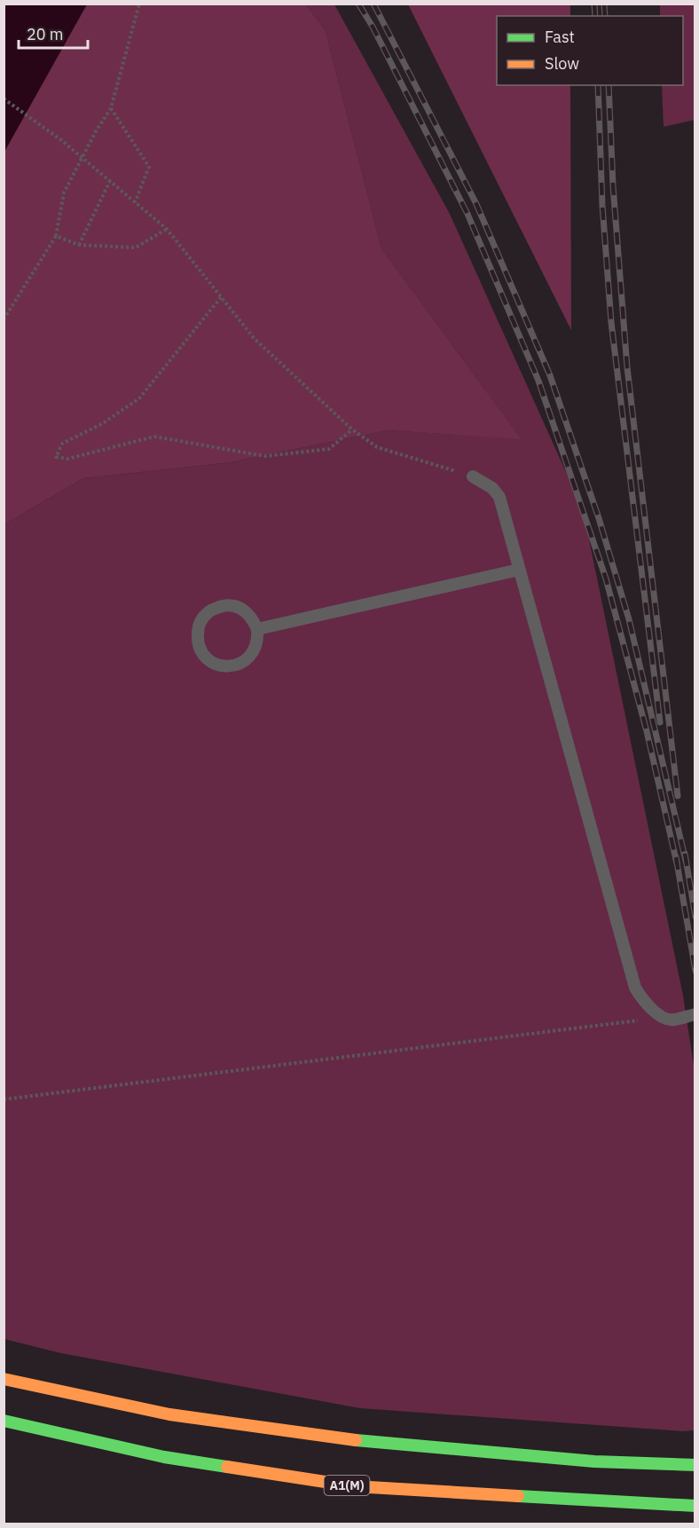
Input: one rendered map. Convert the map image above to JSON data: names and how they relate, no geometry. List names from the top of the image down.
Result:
{
  "streets": {
    "highway": ["A1(M)"]
  },
  "legend": ["Fast", "Slow"],
  "scale_bar": "20 m"
}
